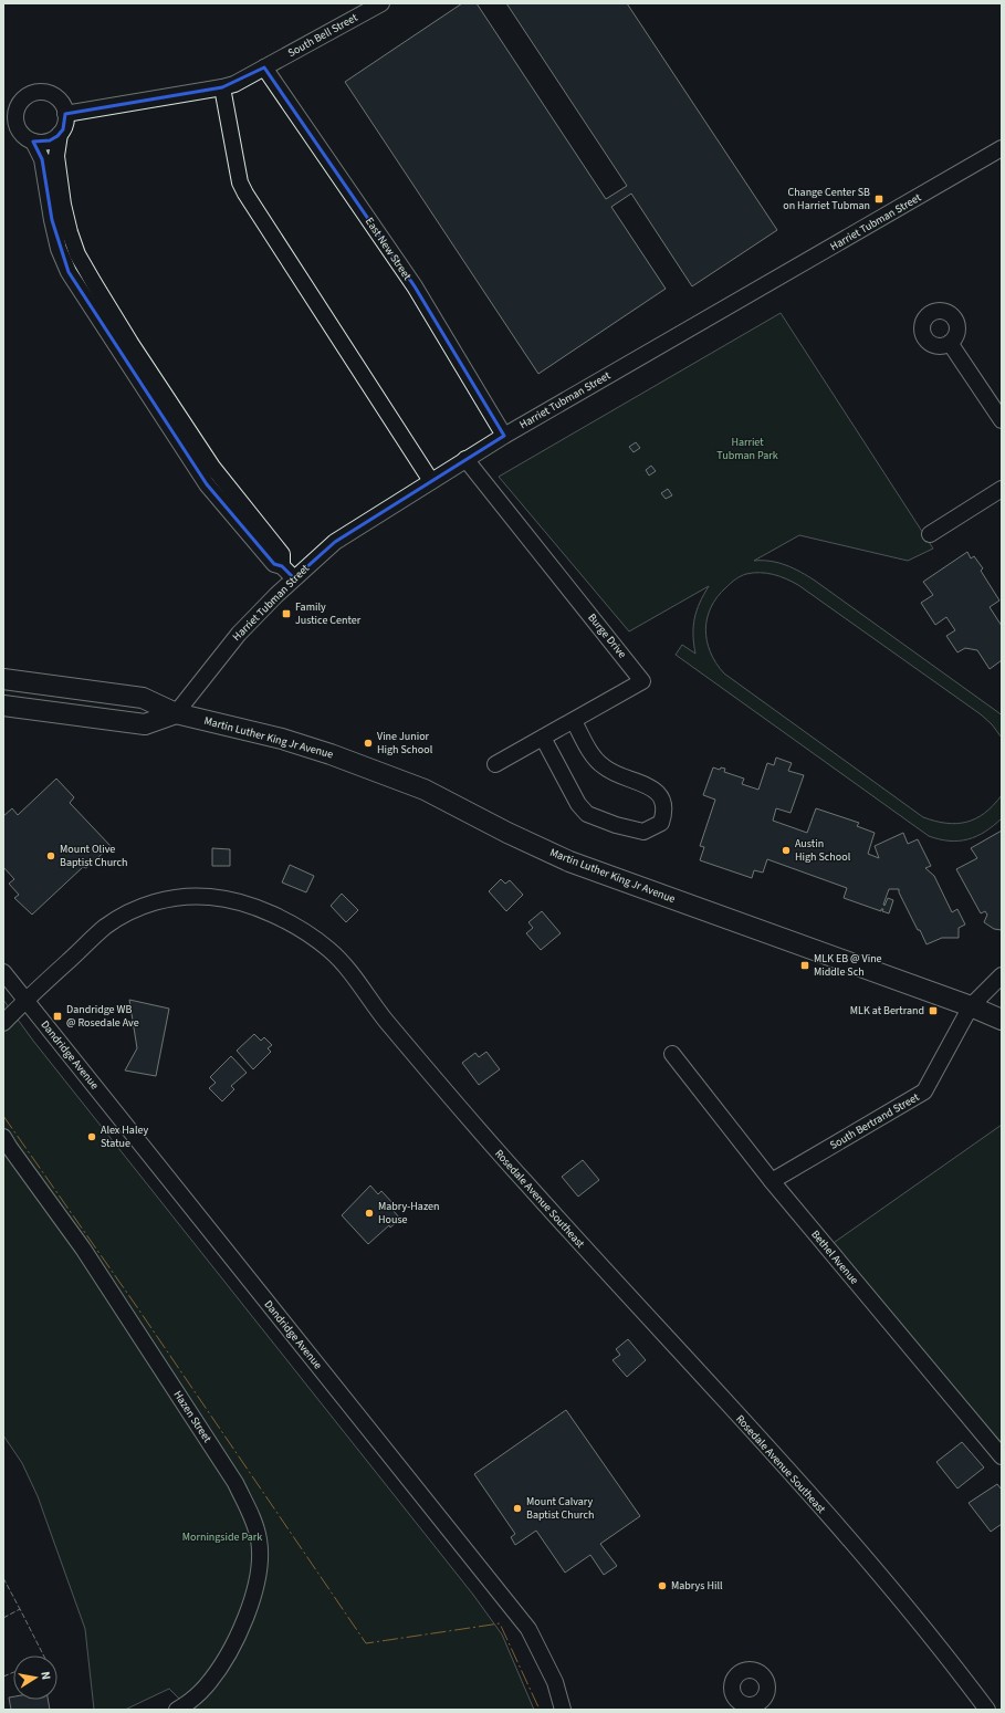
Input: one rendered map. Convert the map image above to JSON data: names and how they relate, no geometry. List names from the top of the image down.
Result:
{
  "streets": {
    "main road": ["Martin Luther King Jr Avenue"],
    "street": [
      "South Bell Street",
      "Harriet Tubman Street",
      "East New Street",
      "Burge Drive",
      "Dandridge Avenue",
      "South Bertrand Street",
      "Rosedale Avenue Southeast",
      "Bethel Avenue",
      "Hazen Street"
    ]
  },
  "crossings": [
    ["South Bell Street", "East New Street"],
    ["Harriet Tubman Street", "East New Street"],
    ["Harriet Tubman Street", "Burge Drive"],
    ["Harriet Tubman Street", "Martin Luther King Jr Avenue"],
    ["Martin Luther King Jr Avenue", "South Bertrand Street"],
    ["Dandridge Avenue", "Rosedale Avenue Southeast"],
    ["South Bertrand Street", "Bethel Avenue"]
  ],
  "parks": ["Harriet Tubman Park", "Morningside Park"],
  "places": {
    "transit": [
      "Change Center SB on Harriet Tubman",
      "Family Justice Center",
      "MLK EB @ Vine Middle Sch",
      "MLK at Bertrand",
      "Dandridge WB @ Rosedale Ave"
    ],
    "other": [
      "Vine Junior High School",
      "Austin High School",
      "Mount Olive Baptist Church",
      "Alex Haley Statue",
      "Mabry-Hazen House",
      "Mount Calvary Baptist Church",
      "Mabrys Hill"
    ]
  },
  "north": "right"
}
